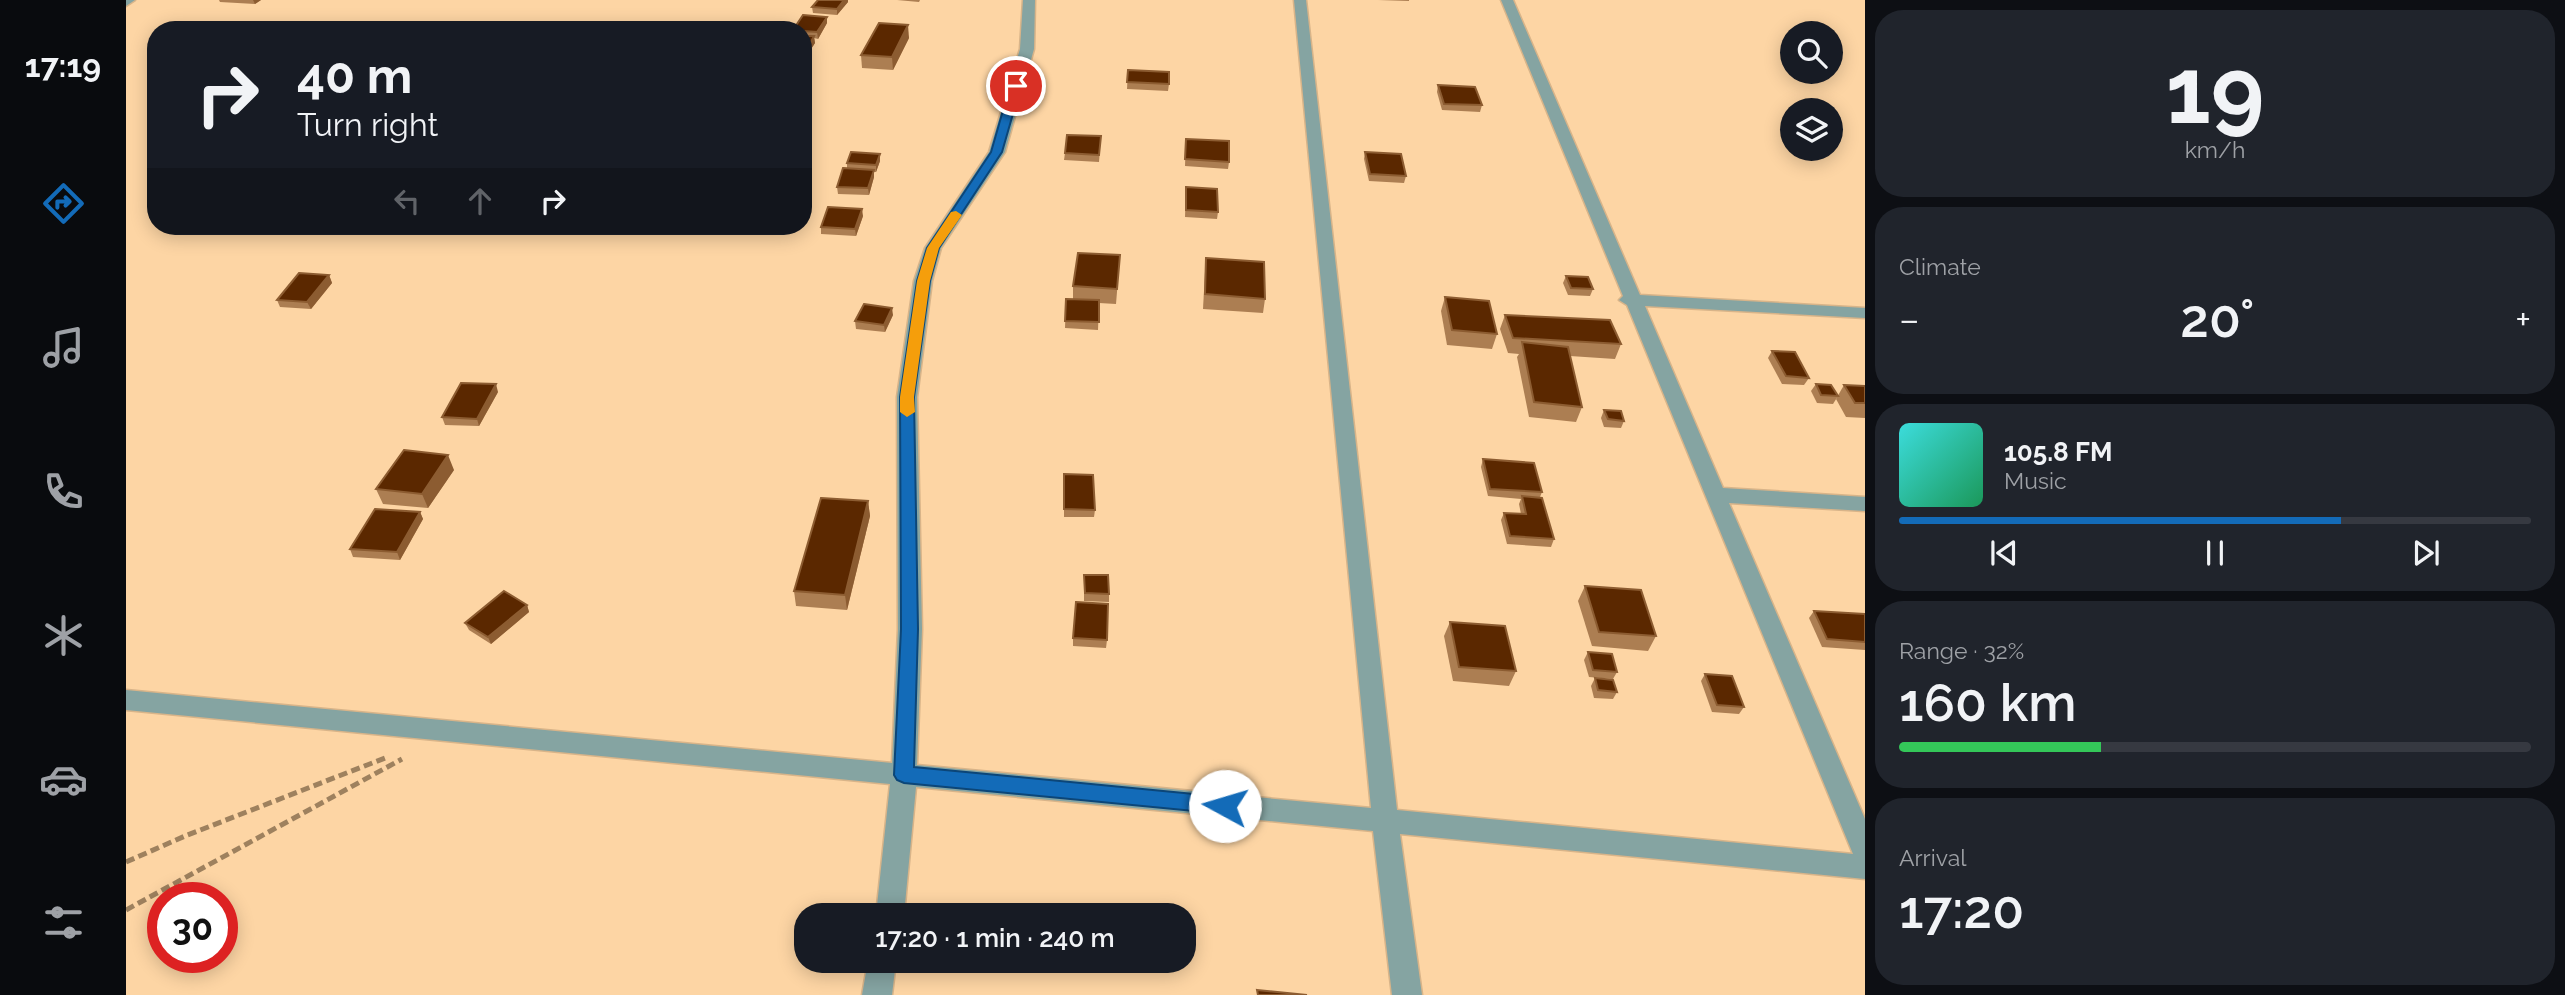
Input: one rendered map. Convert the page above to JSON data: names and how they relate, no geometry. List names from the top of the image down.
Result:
{
  "page": {
    "tabs": "17:19",
    "tile": [
      ["19", "km/h"],
      "Climate",
      ["Range · 32%", "160 km"],
      ["Arrival", "17:20"]
    ],
    "turn": ["40 m", "Turn right"],
    "heat": ["−", "20°", "+"],
    "song": ["105.8 FM", "Music"],
    "limit": "30",
    "trip": "17:20 · 1 min · 240 m"
  }
}
